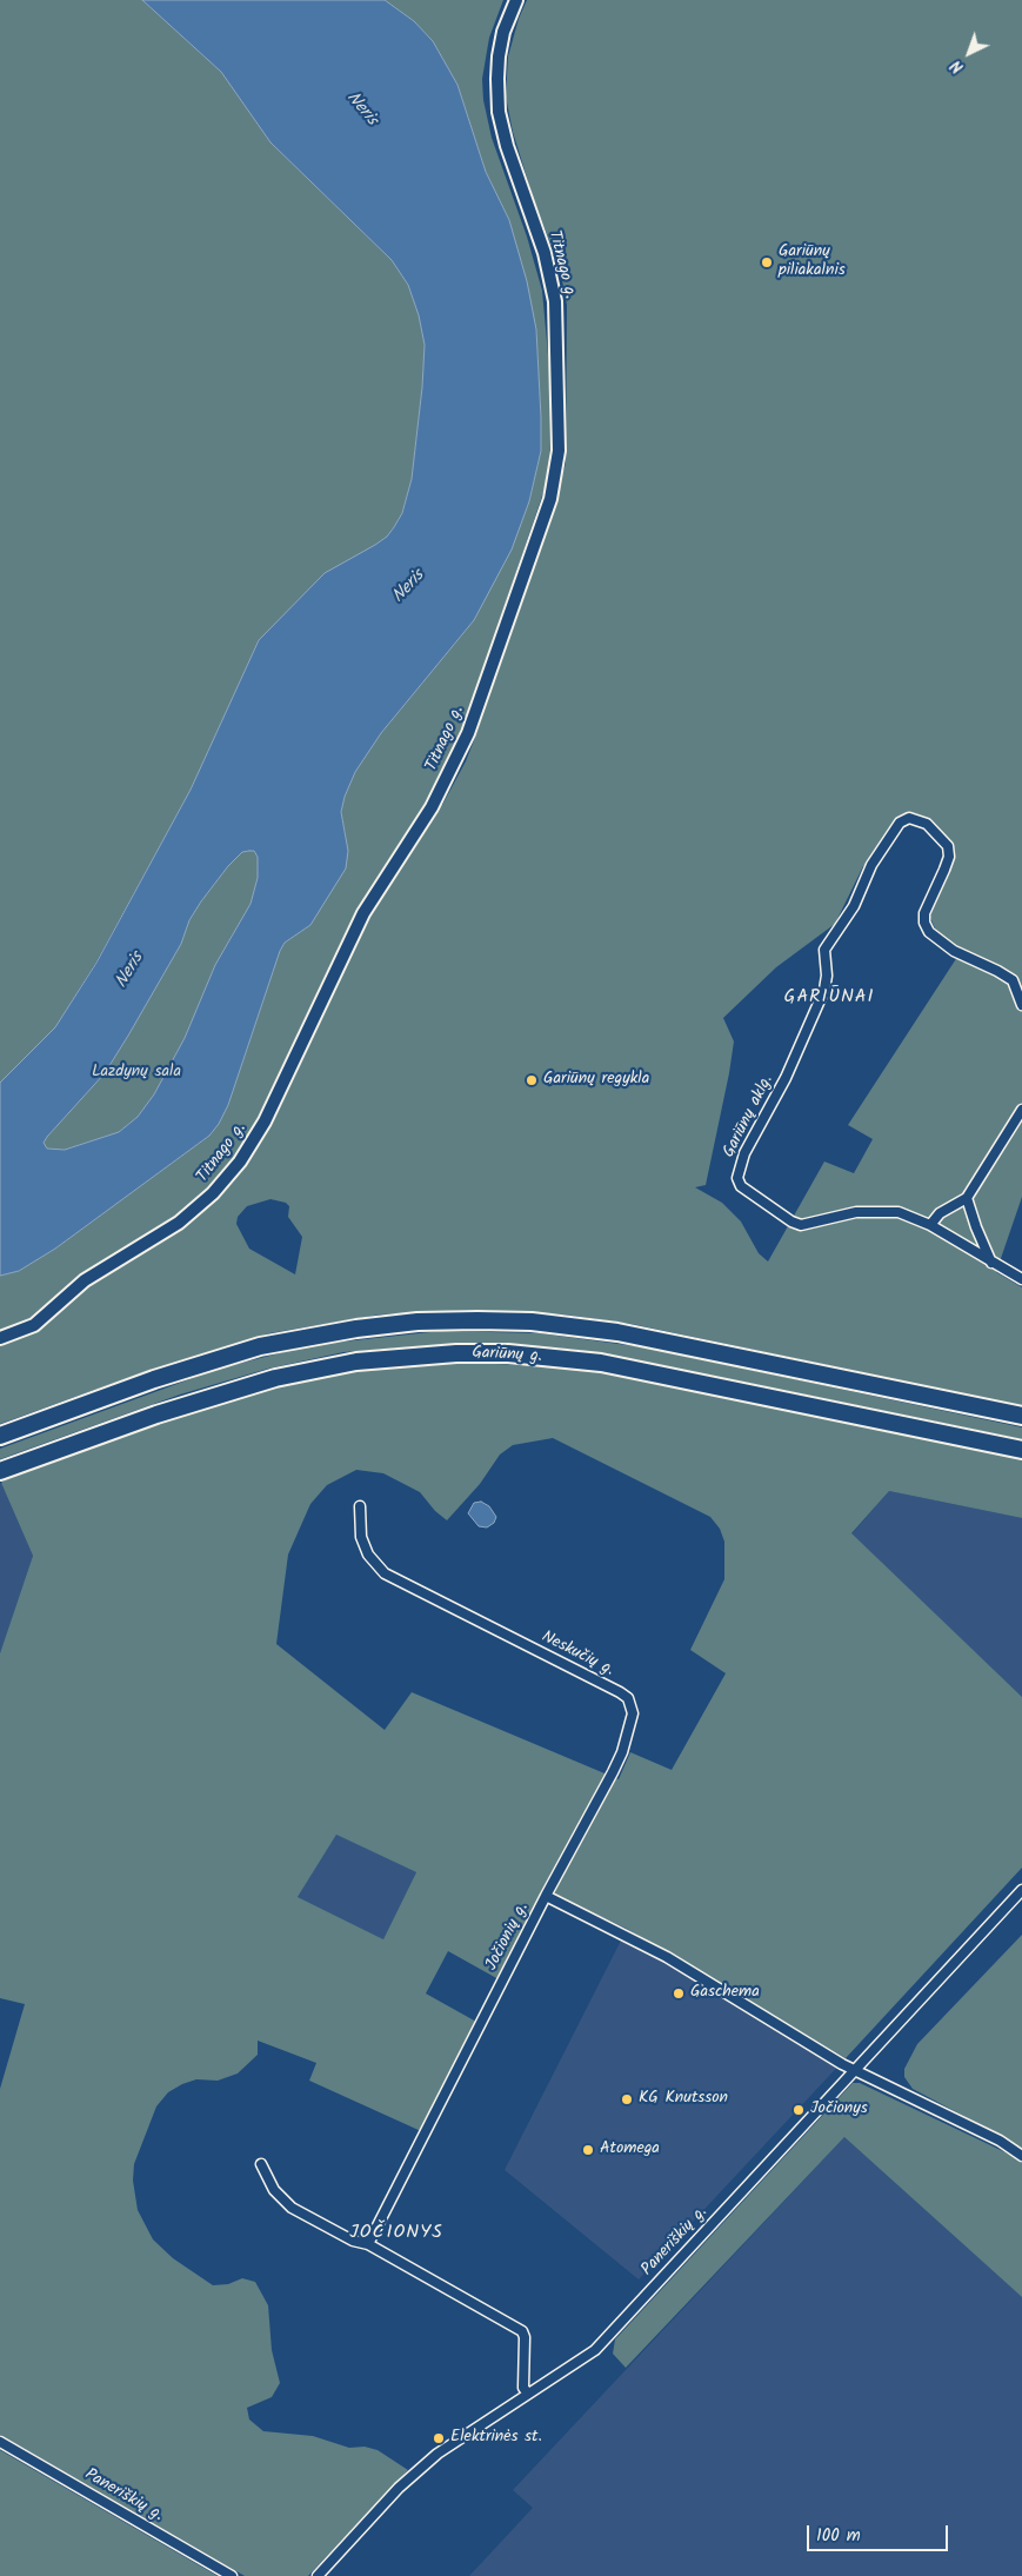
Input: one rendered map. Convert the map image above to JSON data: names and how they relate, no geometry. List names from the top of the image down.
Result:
{
  "streets": {
    "highway": ["Gariūnų g."],
    "street": [
      "Titnago g.",
      "Gariūnų aklg.",
      "Neskučių g.",
      "Jočionių g.",
      "Paneriškių g."
    ]
  },
  "crossings": [
    ["Neskučių g.", "Jočionių g."],
    ["Jočionių g.", "Paneriškių g."]
  ],
  "districts": ["GARIŪNAI", "JOČIONYS"],
  "water": ["Neris"],
  "parks": ["Lazdynų sala"],
  "places": [
    "Gariūnų piliakalnis",
    "Gariūnų regykla",
    "Gaschema",
    "KG Knutsson",
    "Jočionys",
    "Atomega",
    "Elektrinės st."
  ],
  "scale_bar": "100 m",
  "north": "bottom left"
}
